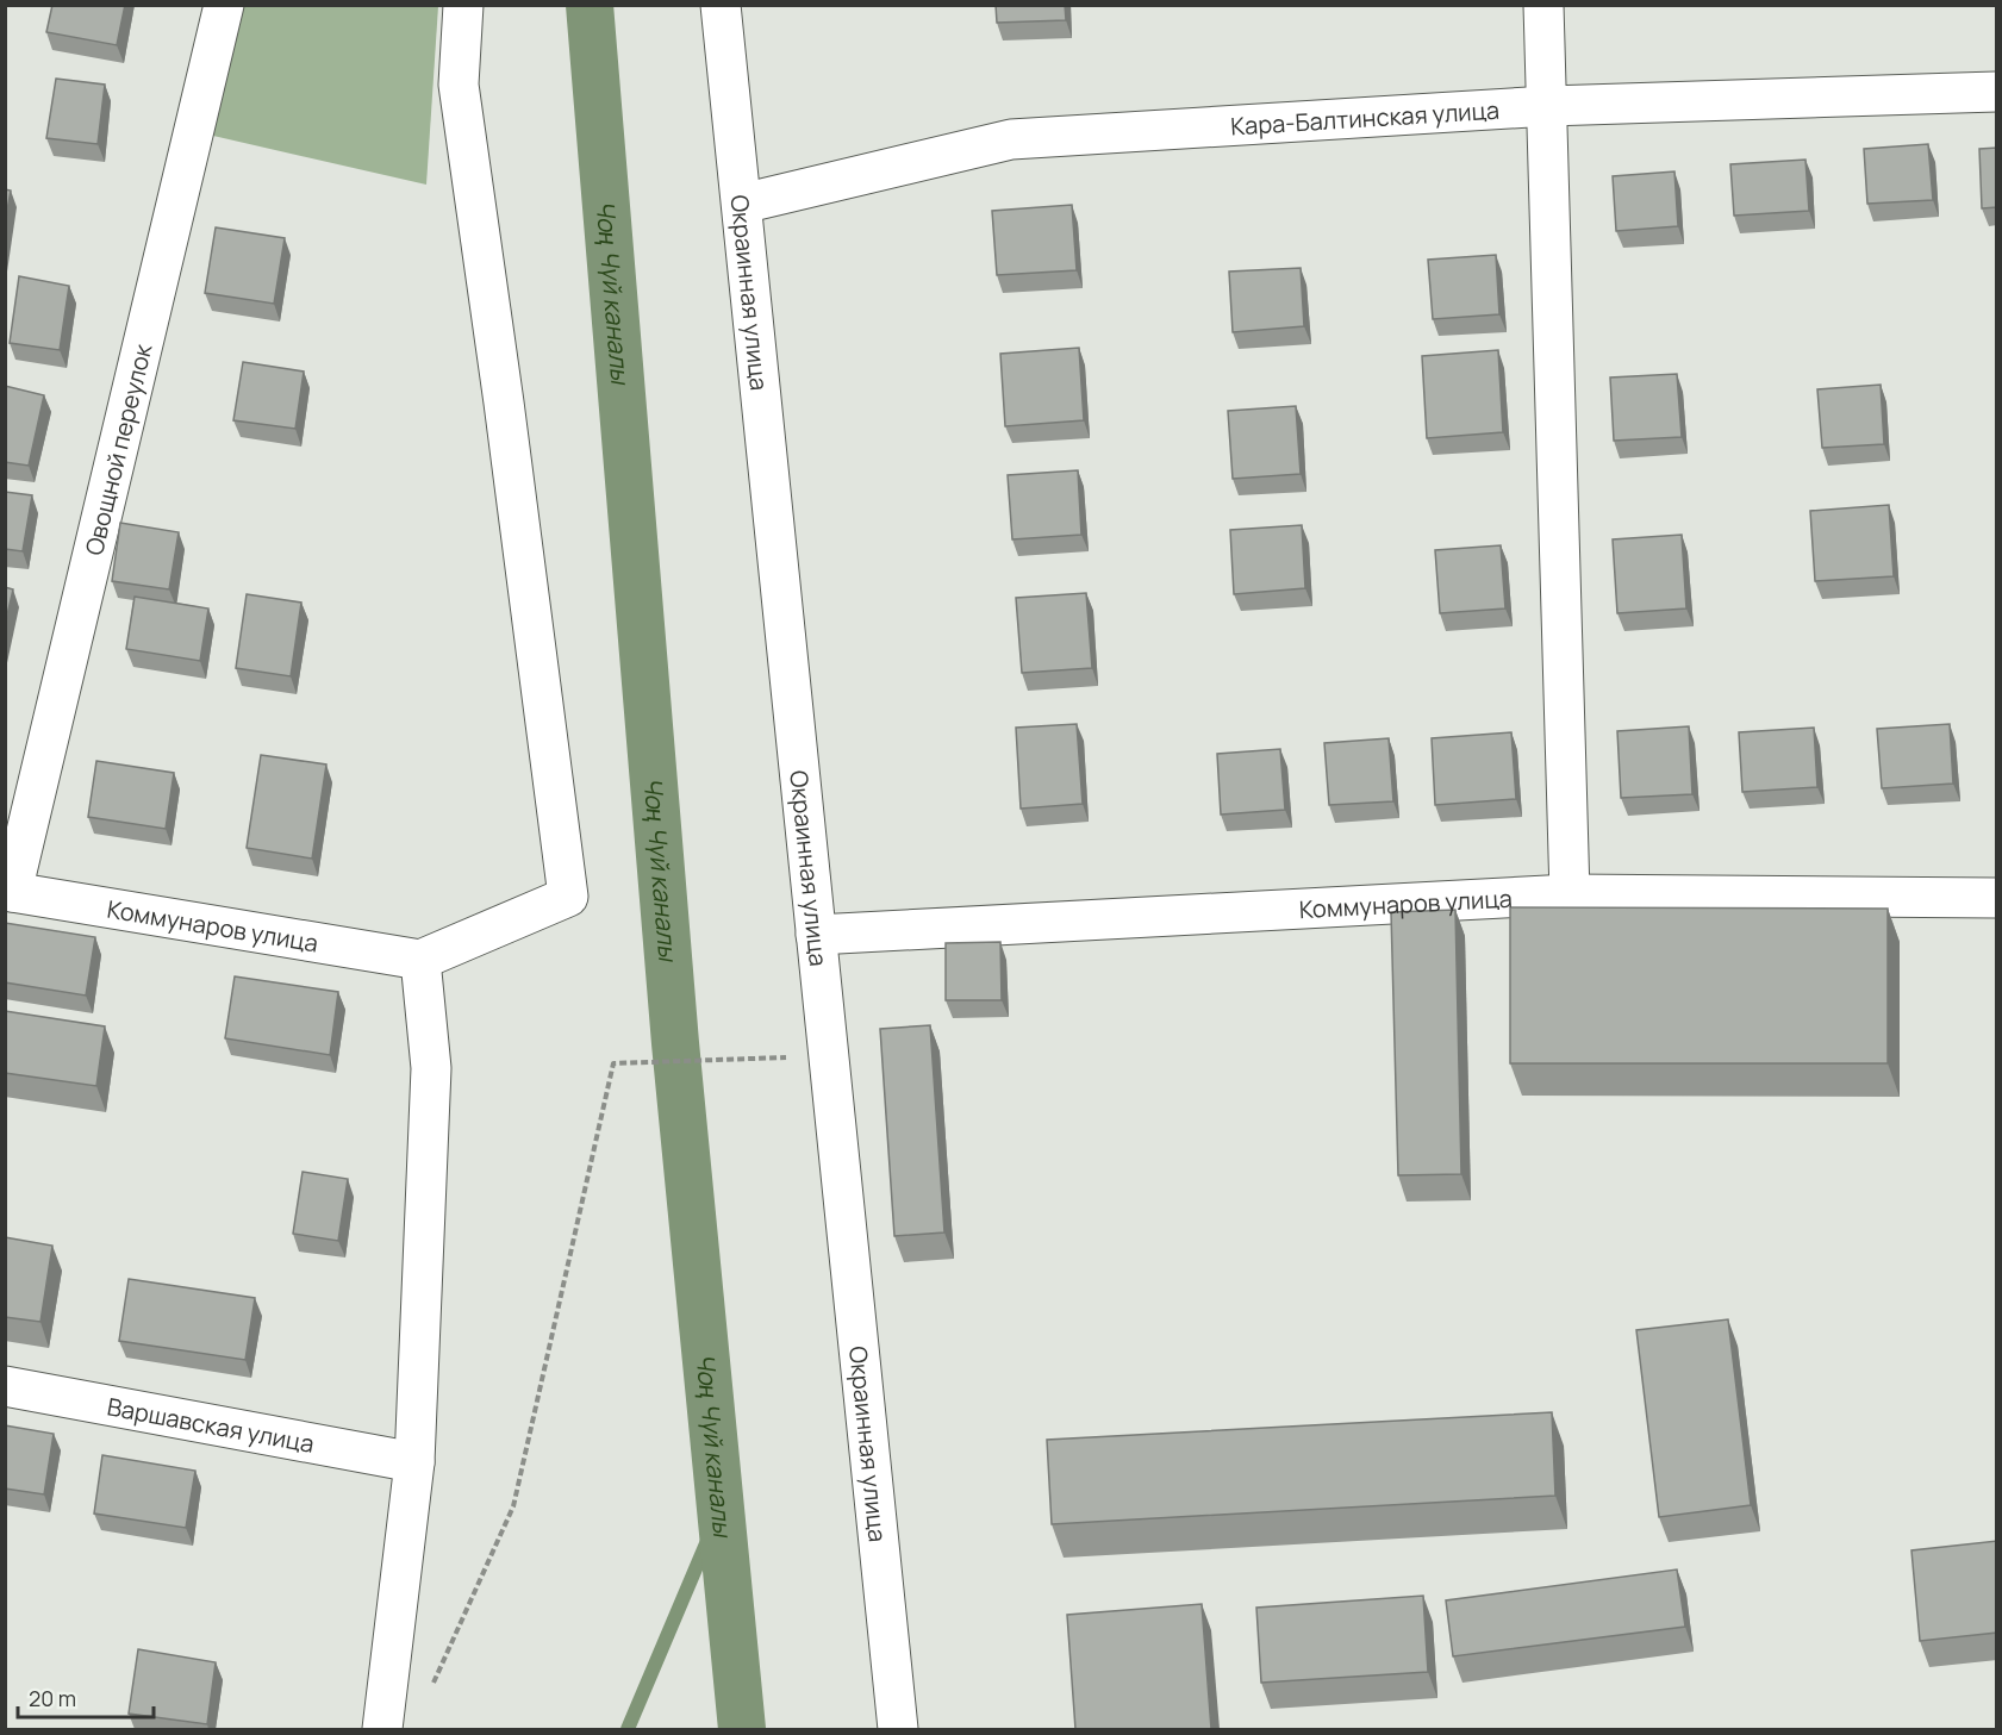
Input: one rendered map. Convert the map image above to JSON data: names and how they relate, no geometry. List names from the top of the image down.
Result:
{
  "streets": {
    "street": [
      "Кара-Балтинская улица",
      "Окраинная улица",
      "Овощной переулок",
      "Коммунаров улица",
      "Варшавская улица"
    ]
  },
  "crossings": [
    ["Кара-Балтинская улица", "Окраинная улица"],
    ["Окраинная улица", "Коммунаров улица"],
    ["Овощной переулок", "Коммунаров улица"]
  ],
  "water": ["Чоң Чүй каналы"],
  "scale_bar": "20 m"
}
